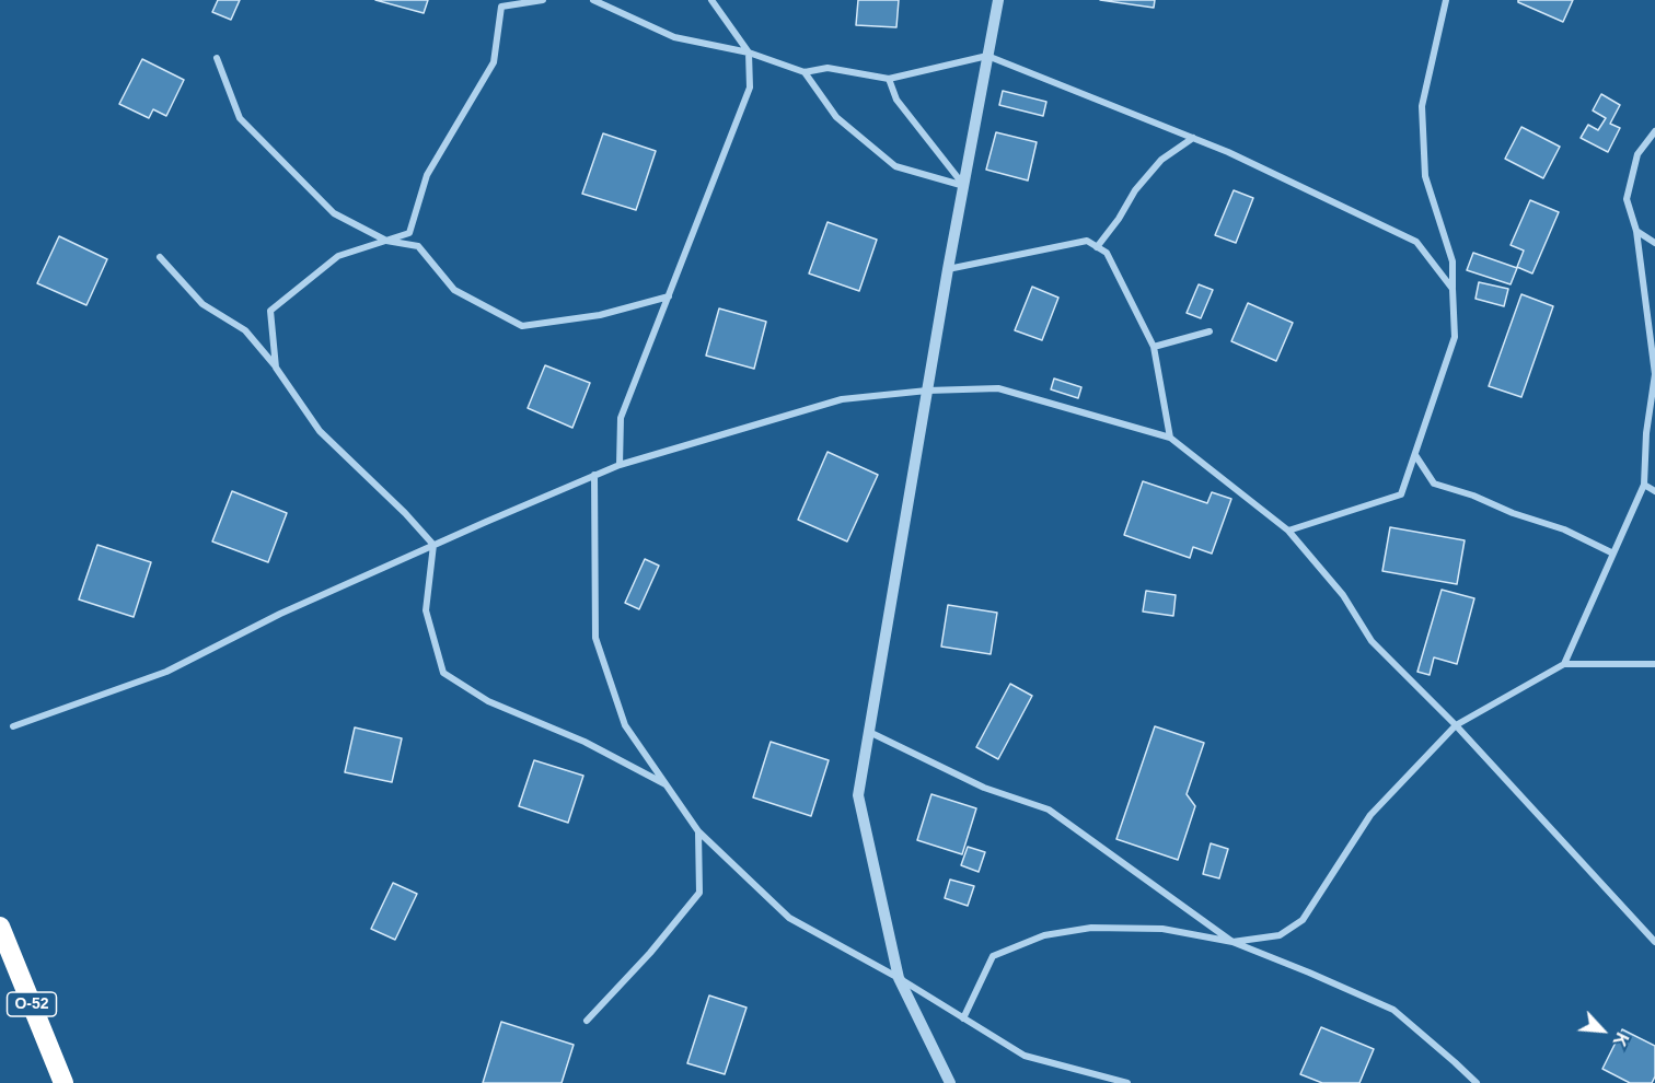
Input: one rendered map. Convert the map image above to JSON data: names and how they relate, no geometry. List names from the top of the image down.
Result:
{
  "streets": {
    "highway": ["O-52"]
  },
  "north": "bottom right"
}
